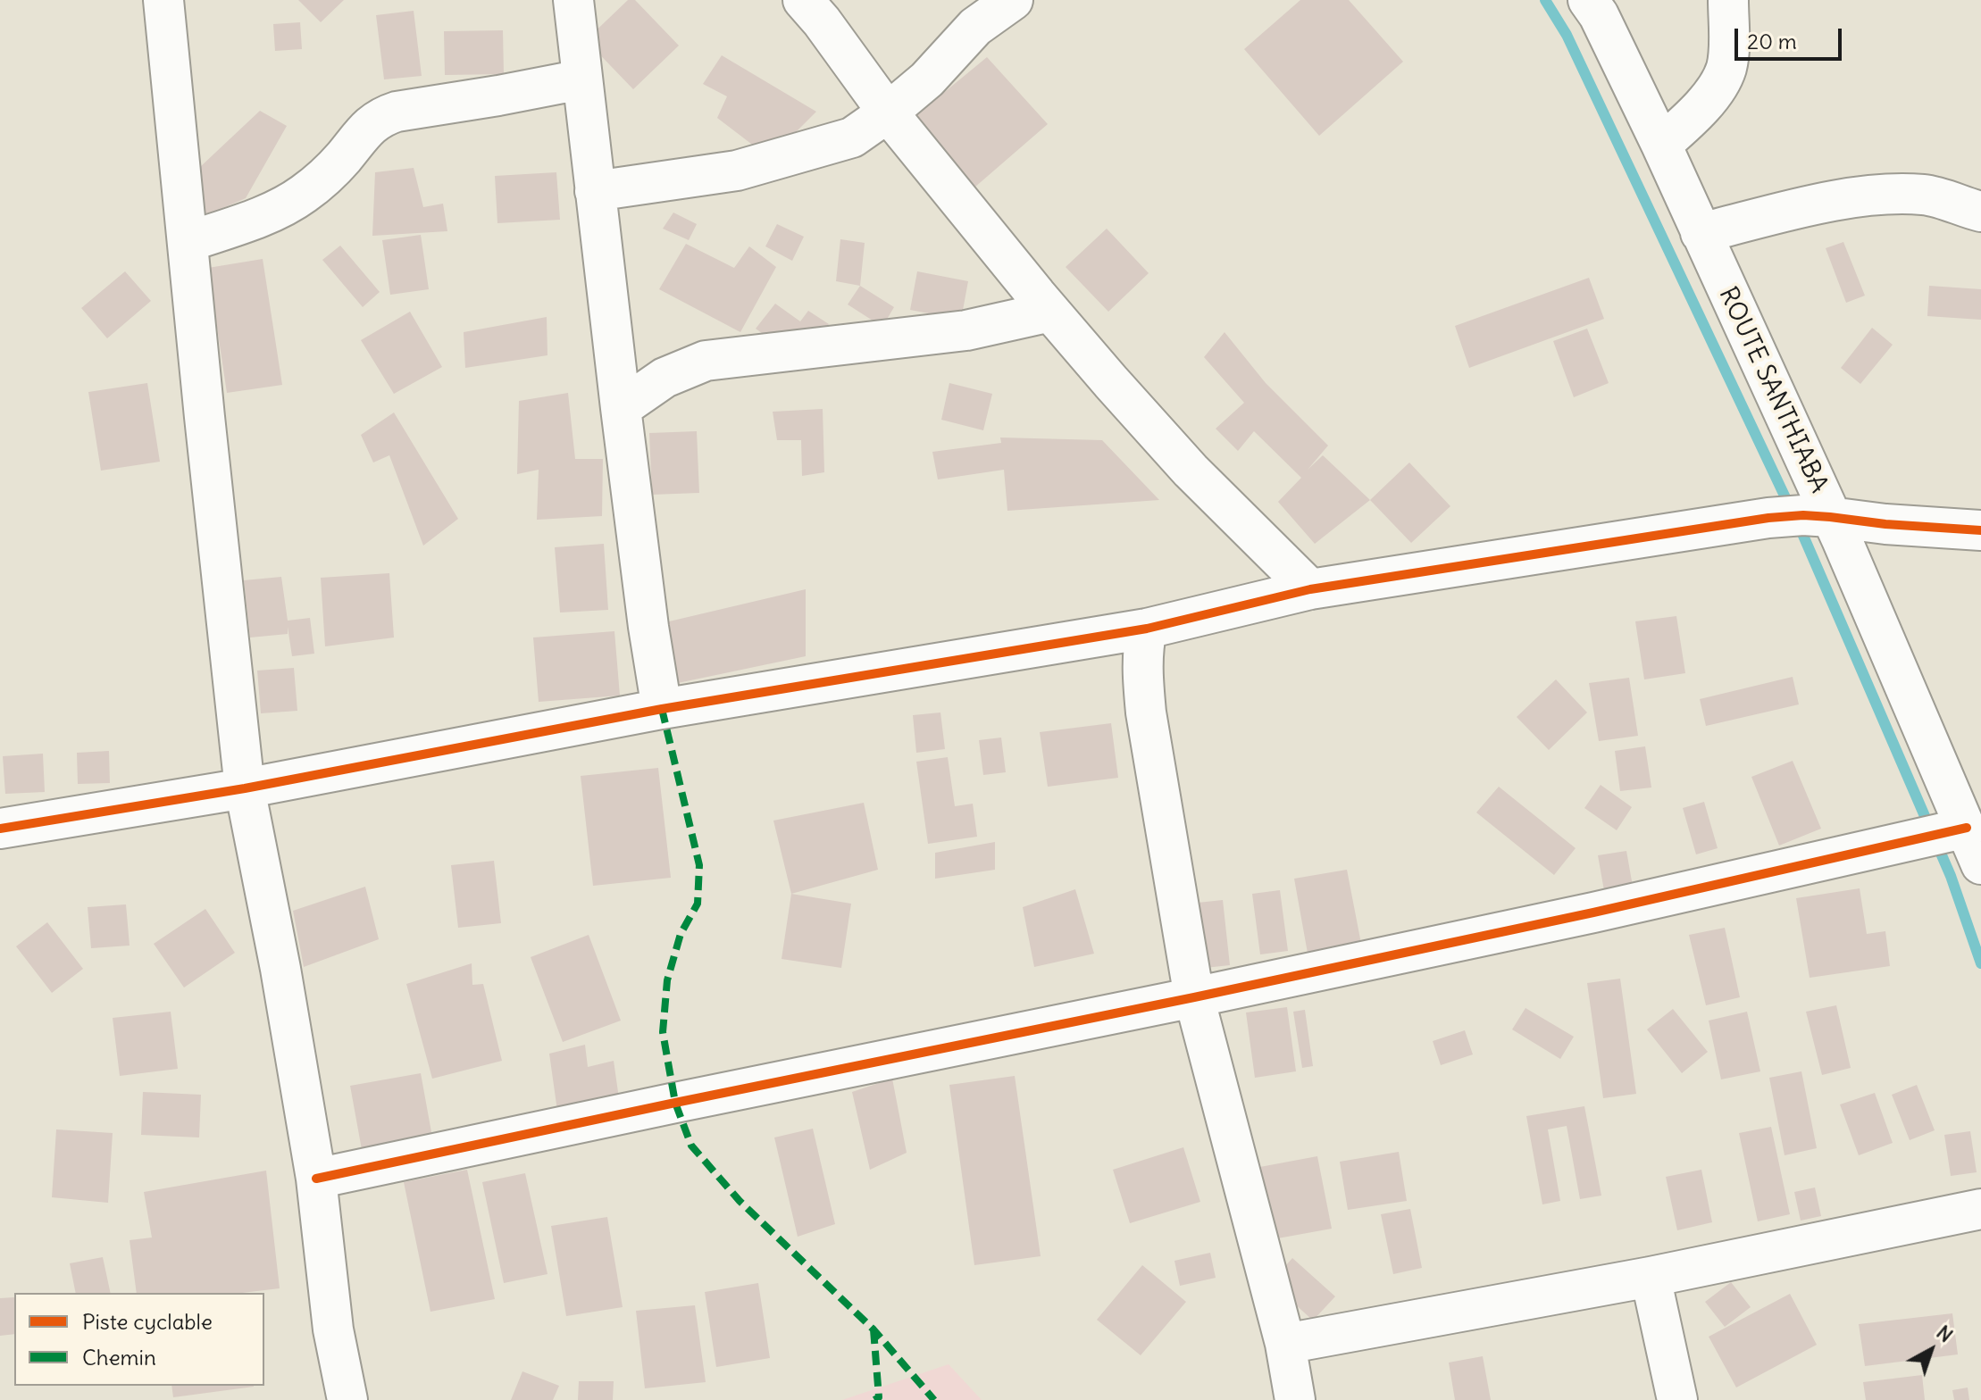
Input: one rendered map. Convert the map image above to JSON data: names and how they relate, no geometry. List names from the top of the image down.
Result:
{
  "streets": {
    "street": ["ROUTE SANTHIABA"]
  },
  "legend": ["Piste cyclable", "Chemin"],
  "scale_bar": "20 m",
  "north": "top right"
}
